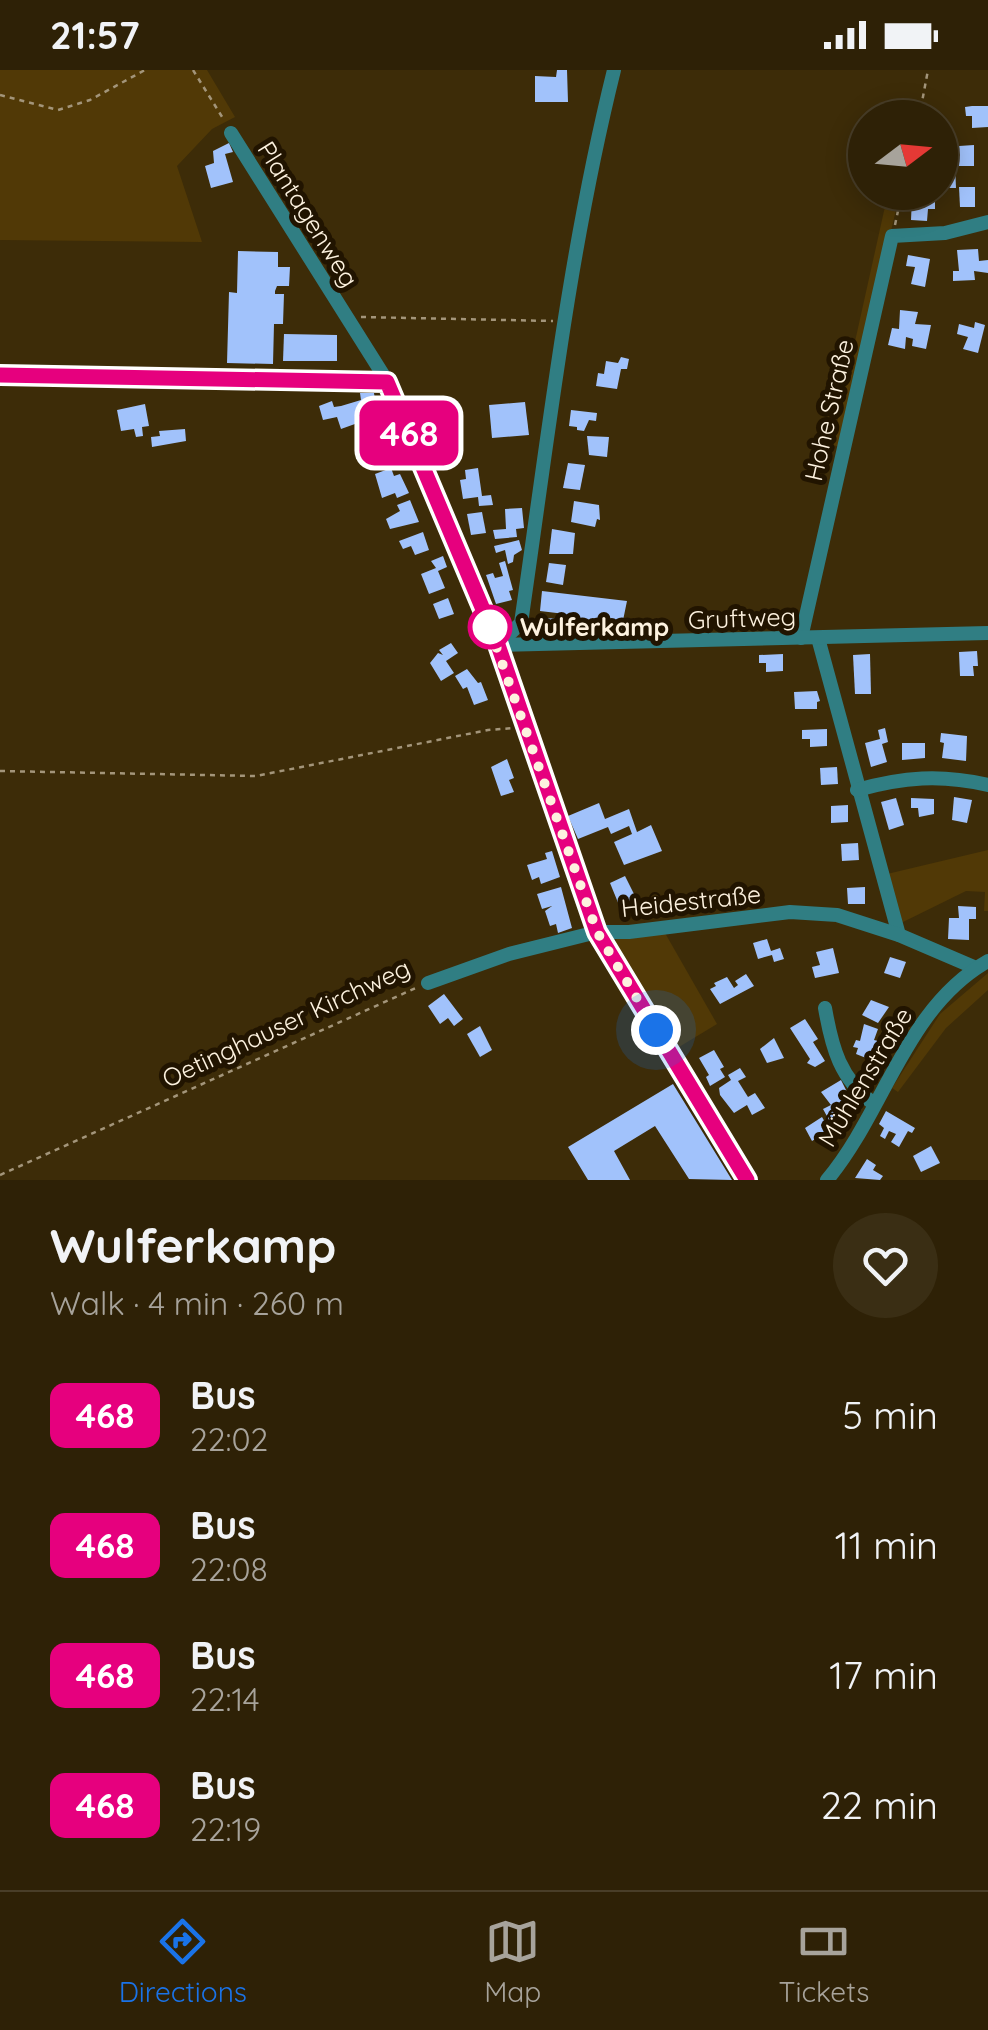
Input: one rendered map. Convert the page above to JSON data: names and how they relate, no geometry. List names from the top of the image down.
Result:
{
  "streets": {
    "street": [
      "Plantagenweg",
      "Hohe Straße",
      "Gruftweg",
      "Heidestraße",
      "Oetinghauser Kirchweg",
      "Mühlenstraße"
    ]
  },
  "crossings": [
    ["Plantagenweg", "Heidestraße"],
    ["Hohe Straße", "Gruftweg"],
    ["Gruftweg", "Heidestraße"],
    ["Heidestraße", "Oetinghauser Kirchweg"],
    ["Heidestraße", "Mühlenstraße"]
  ],
  "places": ["Wulferkamp"],
  "lines": ["bus line 468"],
  "north": "right",
  "page": {
    "status": "21:57",
    "on_map": "468",
    "heading": ["Wulferkamp", "Walk · 4 min · 260 m"],
    "list": [
      {
        "mark": "468",
        "name": "Bus",
        "note": "22:02",
        "value": "5 min"
      },
      {
        "mark": "468",
        "name": "Bus",
        "note": "22:08",
        "value": "11 min"
      },
      {
        "mark": "468",
        "name": "Bus",
        "note": "22:14",
        "value": "17 min"
      },
      {
        "mark": "468",
        "name": "Bus",
        "note": "22:19",
        "value": "22 min"
      }
    ],
    "tabs": ["Directions", "Map", "Tickets"]
  }
}
